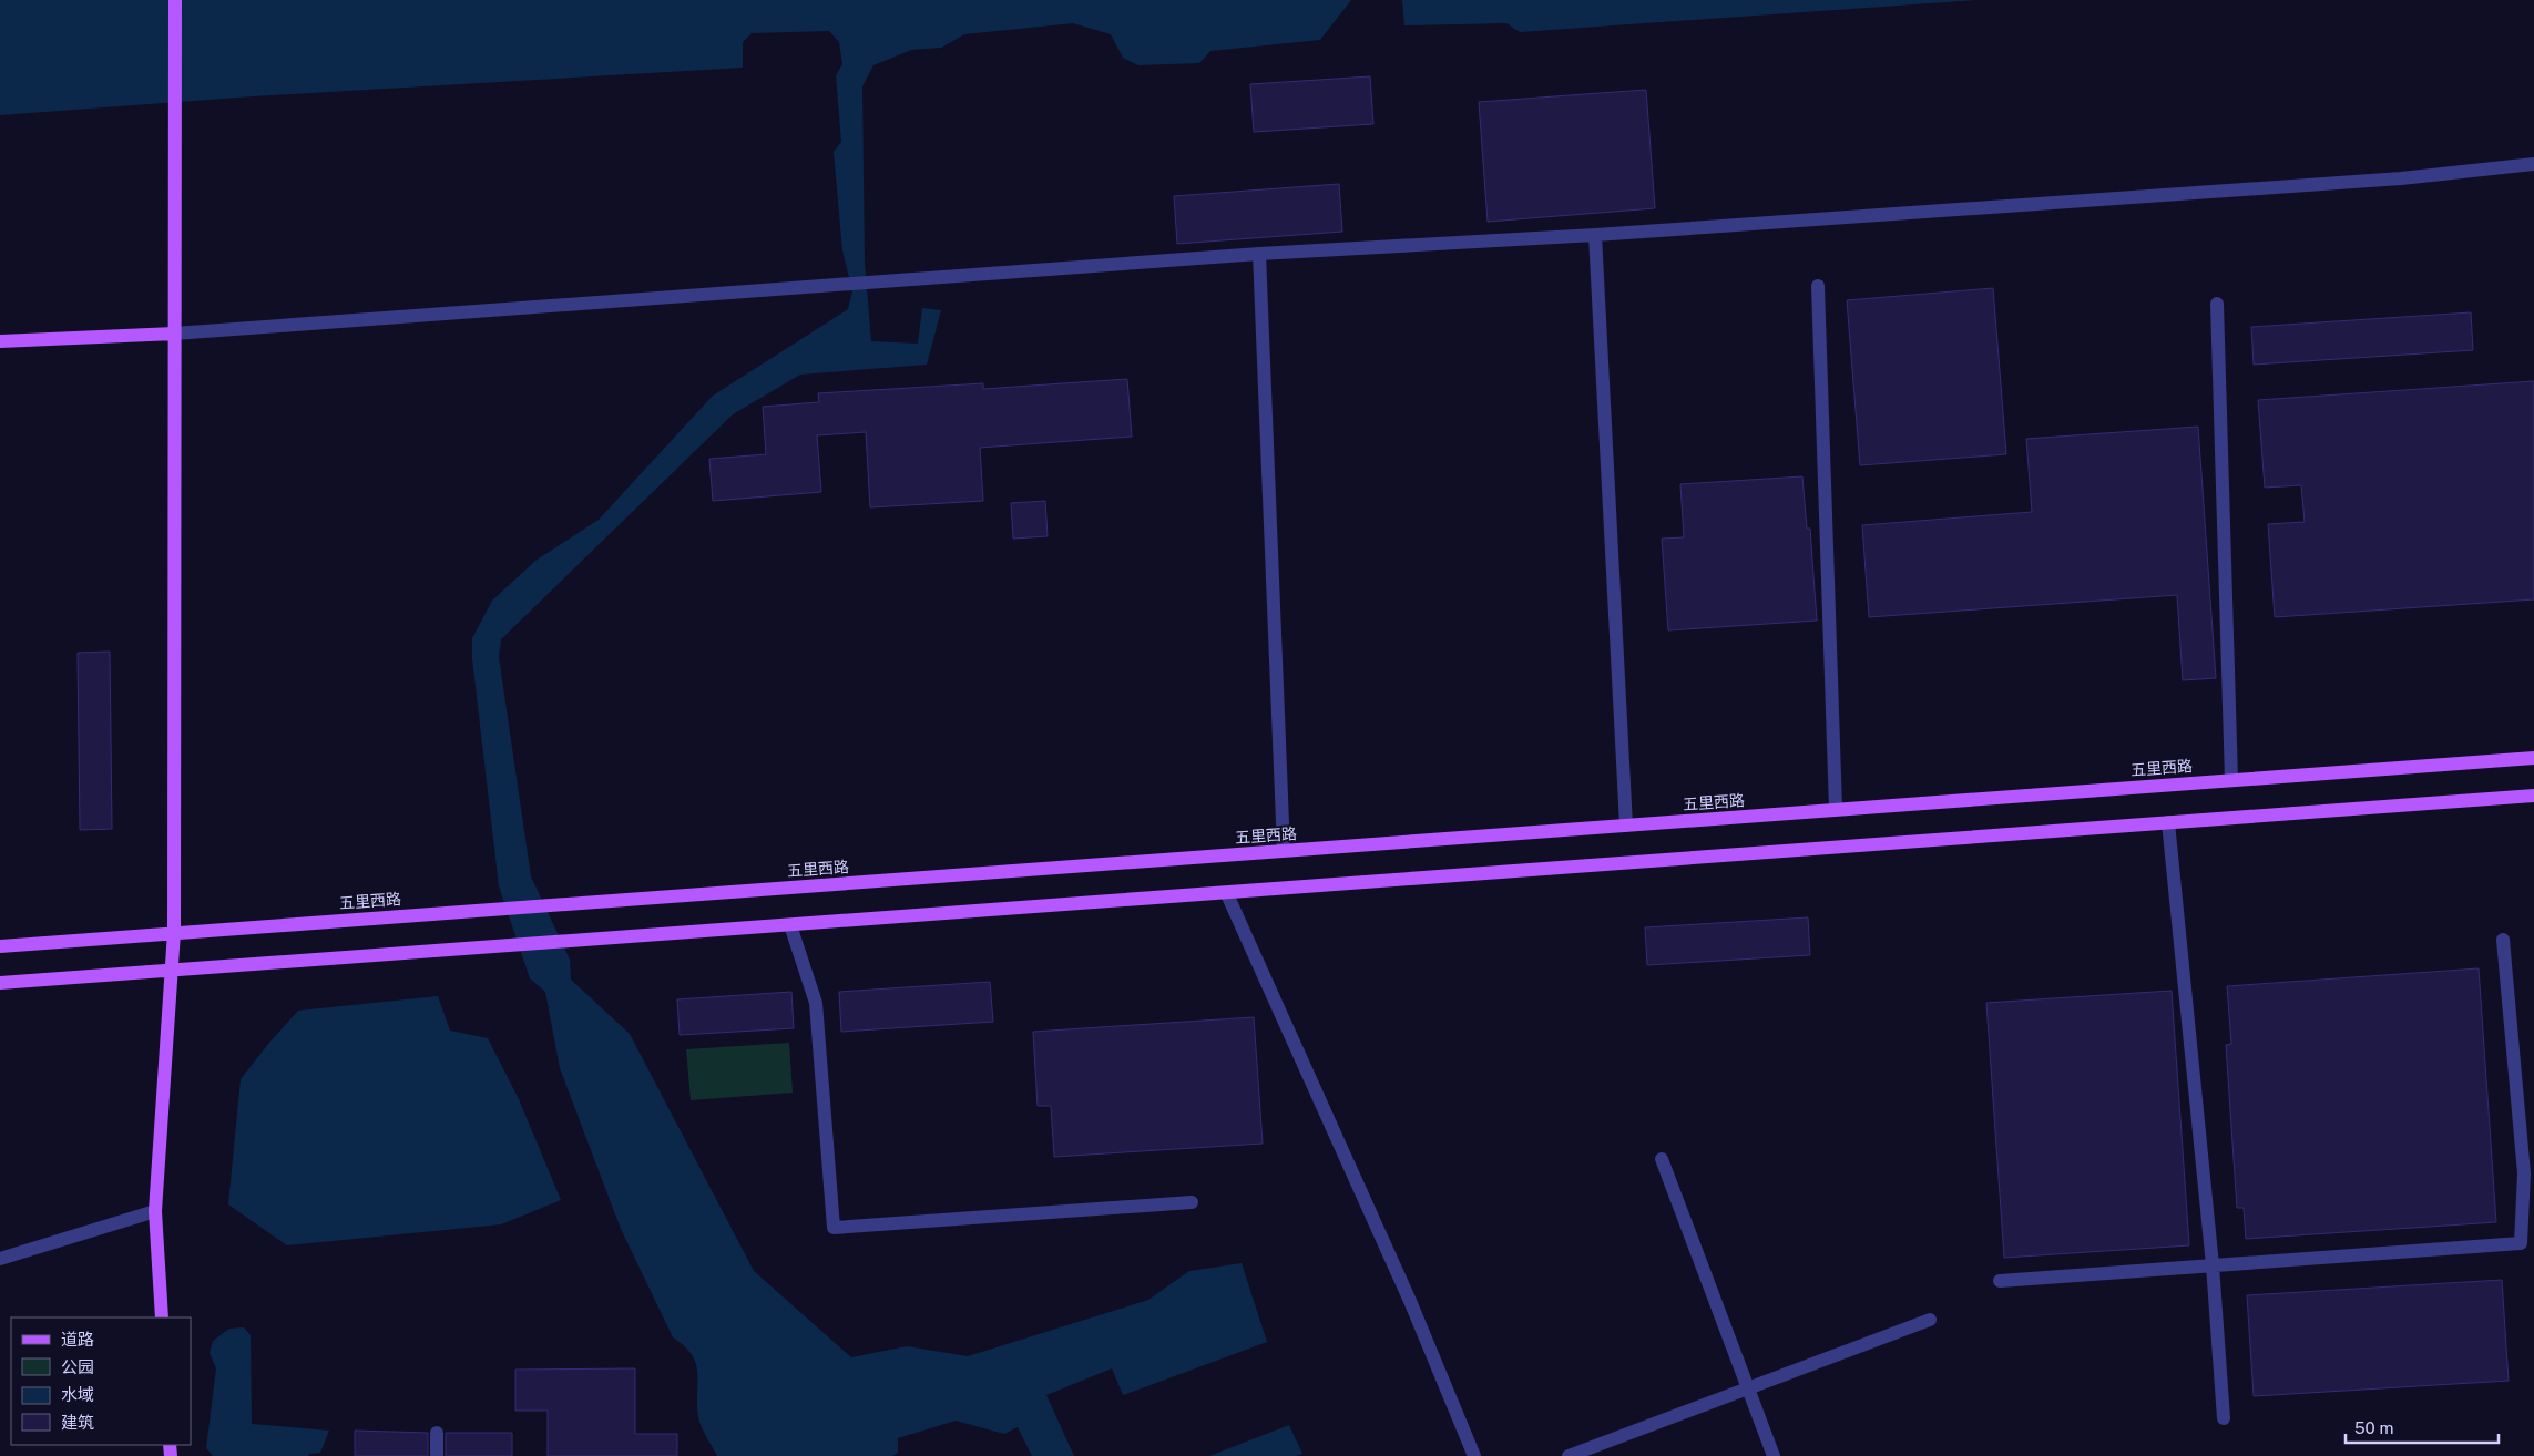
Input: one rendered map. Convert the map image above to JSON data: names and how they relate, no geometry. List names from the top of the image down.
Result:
{
  "streets": {
    "main road": ["五里西路"]
  },
  "legend": [
    "道路",
    "公园",
    "水域",
    "建筑"
  ],
  "scale_bar": "50 m"
}
